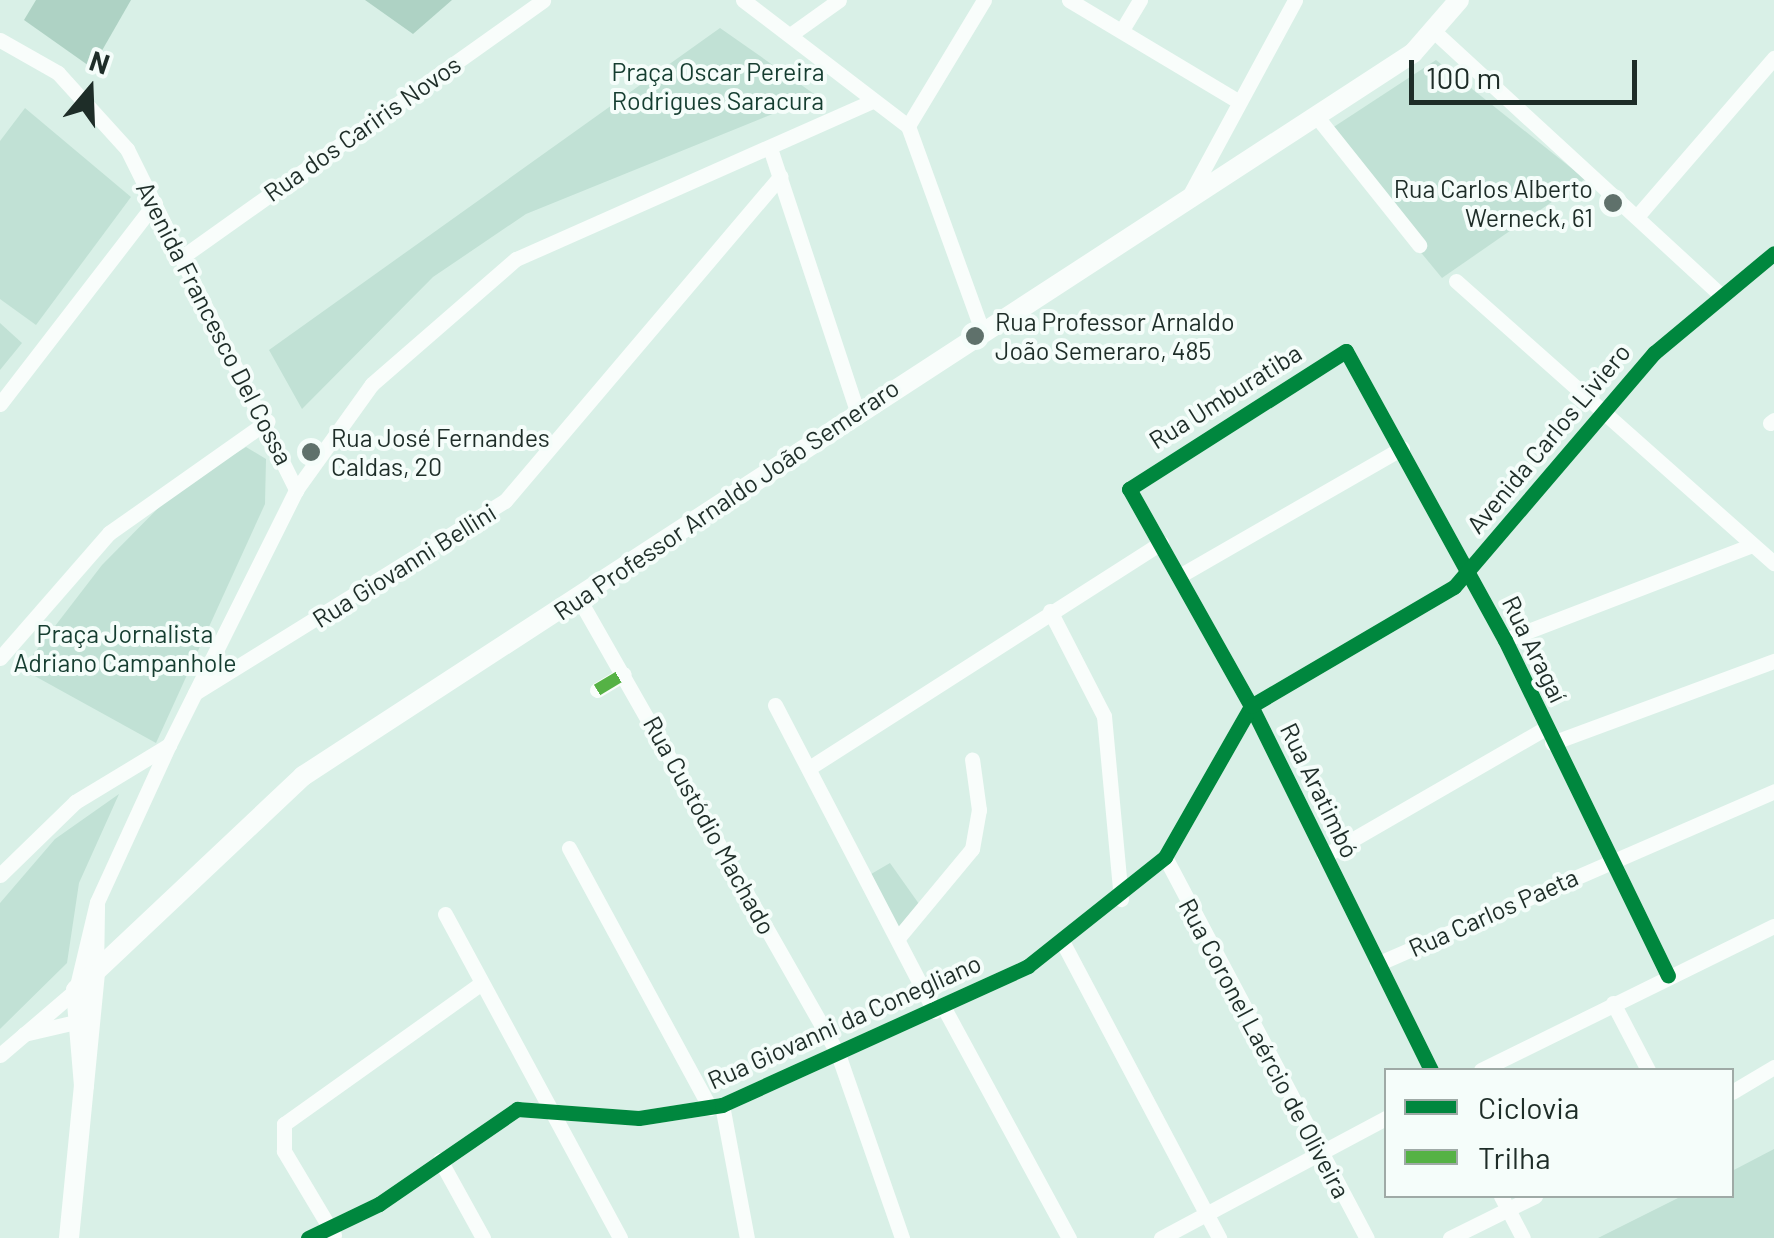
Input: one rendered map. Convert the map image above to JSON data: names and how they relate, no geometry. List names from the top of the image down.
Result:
{
  "streets": {
    "main road": ["Rua Professor Arnaldo João Semeraro"],
    "street": [
      "Rua dos Cariris Novos",
      "Avenida Francesco Del Cossa",
      "Rua Umburatiba",
      "Avenida Carlos Liviero",
      "Rua Giovanni Bellini",
      "Rua Aragaí",
      "Rua Aratimbó",
      "Rua Custódio Machado",
      "Rua Carlos Paeta",
      "Rua Giovanni da Conegliano",
      "Rua Coronel Laércio de Oliveira"
    ]
  },
  "crossings": [
    ["Rua dos Cariris Novos", "Avenida Francesco Del Cossa"],
    ["Rua Umburatiba", "Rua Aragaí"],
    ["Rua Umburatiba", "Rua Aratimbó"],
    ["Avenida Carlos Liviero", "Rua Aragaí"],
    ["Avenida Carlos Liviero", "Rua Aratimbó"],
    ["Avenida Carlos Liviero", "Rua Giovanni da Conegliano"],
    ["Rua Professor Arnaldo João Semeraro", "Rua Custódio Machado"],
    ["Rua Aragaí", "Rua Carlos Paeta"],
    ["Rua Aratimbó", "Rua Carlos Paeta"],
    ["Rua Aratimbó", "Rua Giovanni da Conegliano"],
    ["Rua Custódio Machado", "Rua Giovanni da Conegliano"],
    ["Rua Giovanni da Conegliano", "Rua Coronel Laércio de Oliveira"]
  ],
  "parks": ["Praça Oscar Pereira Rodrigues Saracura", "Praça Jornalista Adriano Campanhole"],
  "places": ["Rua Carlos Alberto Werneck, 61", "Rua Professor Arnaldo João Semeraro, 485", "Rua José Fernandes Caldas, 20"],
  "legend": ["Ciclovia", "Trilha"],
  "scale_bar": "100 m",
  "north": "top"
}
